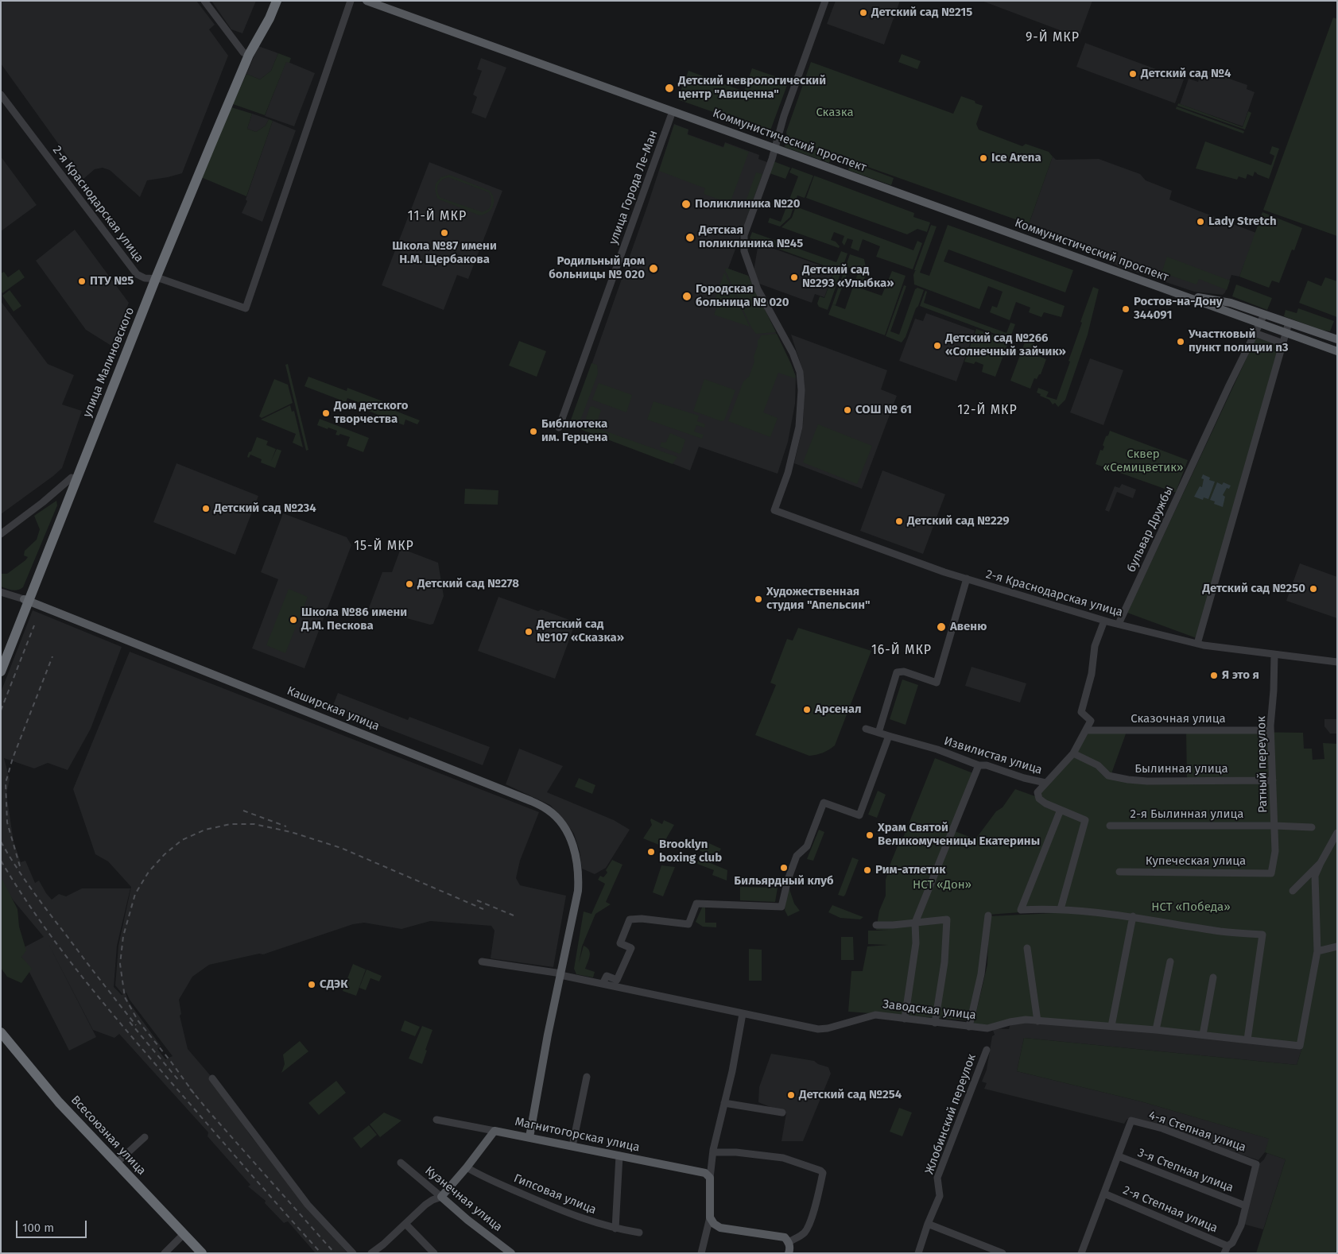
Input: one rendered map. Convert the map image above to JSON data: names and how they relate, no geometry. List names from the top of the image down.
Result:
{
  "streets": {
    "highway": ["улица Малиновского", "Всесоюзная улица"],
    "main road": [
      "Коммунистический проспект",
      "Каширская улица",
      "Магнитогорская улица",
      "Кузнечная улица"
    ],
    "street": [
      "улица Города Ле-Ман",
      "2-я Краснодарская улица",
      "бульвар Дружбы",
      "Сказочная улица",
      "Извилистая улица",
      "Ратный переулок",
      "Былинная улица",
      "2-я Былинная улица",
      "Купеческая улица",
      "Заводская улица",
      "Жлобинский переулок",
      "4-я Степная улица",
      "3-я Степная улица",
      "Гипсовая улица",
      "2-я Степная улица"
    ]
  },
  "crossings": [
    ["Коммунистический проспект", "улица Города Ле-Ман"],
    ["Коммунистический проспект", "2-я Краснодарская улица"],
    ["Коммунистический проспект", "бульвар Дружбы"],
    ["2-я Краснодарская улица", "улица Малиновского"],
    ["2-я Краснодарская улица", "бульвар Дружбы"],
    ["2-я Краснодарская улица", "Ратный переулок"],
    ["улица Малиновского", "Каширская улица"],
    ["Каширская улица", "Заводская улица"],
    ["Каширская улица", "Магнитогорская улица"],
    ["Сказочная улица", "Ратный переулок"],
    ["Ратный переулок", "Былинная улица"],
    ["Ратный переулок", "2-я Былинная улица"],
    ["Ратный переулок", "Купеческая улица"],
    ["4-я Степная улица", "3-я Степная улица"]
  ],
  "districts": [
    "9-Й МКР",
    "11-Й МКР",
    "12-Й МКР",
    "15-Й МКР",
    "16-Й МКР"
  ],
  "parks": [
    "Сказка",
    "Сквер «Семицветик»",
    "НСТ «Дон»",
    "НСТ «Победа»"
  ],
  "places": [
    "Детский сад №215",
    "Детский сад №4",
    "Детский неврологический центр \"Авиценна\"",
    "Ice Arena",
    "Поликлиника №20",
    "Lady Stretch",
    "Школа №87 имени Н.М. Щербакова",
    "Детская поликлиника №45",
    "Родильный дом больницы № 020",
    "Детский сад №293 «Улыбка»",
    "ПТУ №5",
    "Городская больница № 020",
    "Ростов-на-Дону 344091",
    "Участковый пункт полиции n3",
    "Детский сад №266 «Солнечный зайчик»",
    "СОШ № 61",
    "Дом детского творчества",
    "Библиотека им. Герцена",
    "Детский сад №234",
    "Детский сад №229",
    "Детский сад №278",
    "Детский сад №250",
    "Художественная студия \"Апельсин\"",
    "Школа №86 имени Д.М. Пескова",
    "Авеню",
    "Детский сад №107 «Сказка»",
    "Я это я",
    "Арсенал",
    "Храм Святой Великомученицы Екатерины",
    "Brooklyn boxing club",
    "Бильярдный клуб",
    "Рим-атлетик",
    "СДЭК",
    "Детский сад №254"
  ],
  "scale_bar": "100 m"
}
